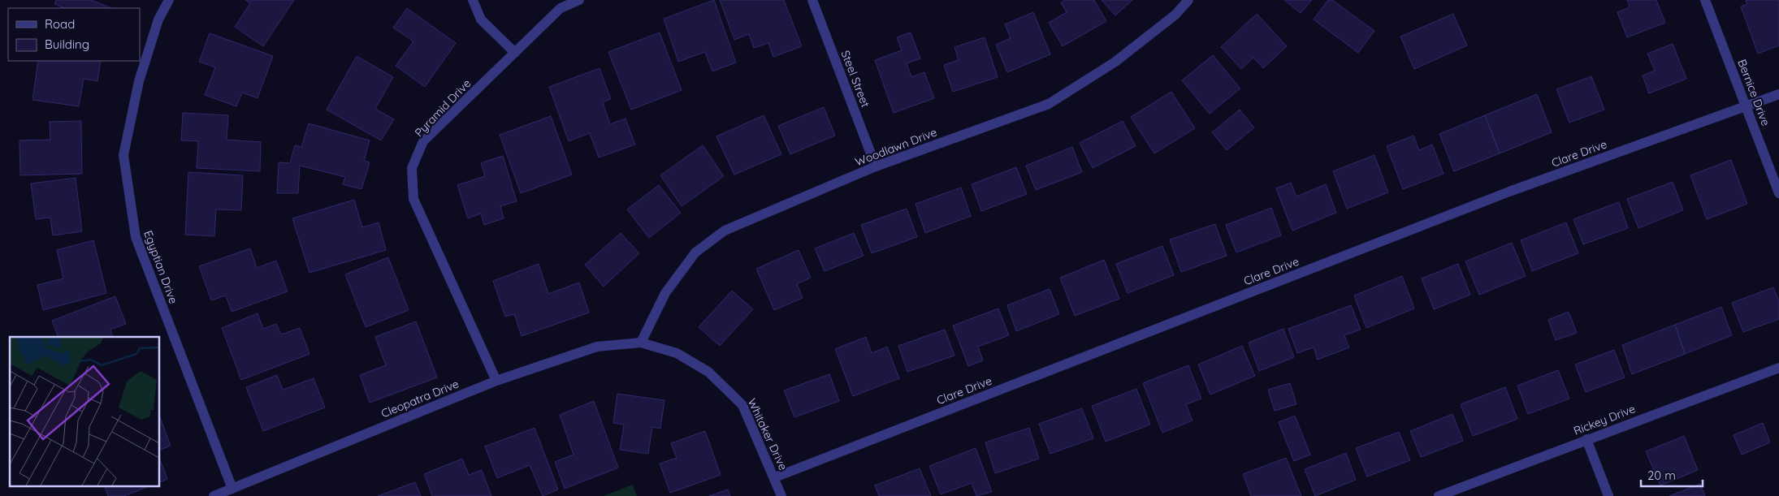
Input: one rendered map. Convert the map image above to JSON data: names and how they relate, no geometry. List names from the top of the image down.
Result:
{
  "streets": {
    "street": [
      "Steel Street",
      "Bernice Drive",
      "Pyramid Drive",
      "Woodlawn Drive",
      "Clare Drive",
      "Egyptian Drive",
      "Cleopatra Drive",
      "Rickey Drive",
      "Whitaker Drive"
    ]
  },
  "crossings": [
    ["Steel Street", "Woodlawn Drive"],
    ["Bernice Drive", "Clare Drive"],
    ["Pyramid Drive", "Cleopatra Drive"],
    ["Woodlawn Drive", "Cleopatra Drive"],
    ["Woodlawn Drive", "Whitaker Drive"],
    ["Clare Drive", "Whitaker Drive"],
    ["Egyptian Drive", "Cleopatra Drive"],
    ["Cleopatra Drive", "Whitaker Drive"]
  ],
  "legend": ["Road", "Building"],
  "scale_bar": "20 m"
}
